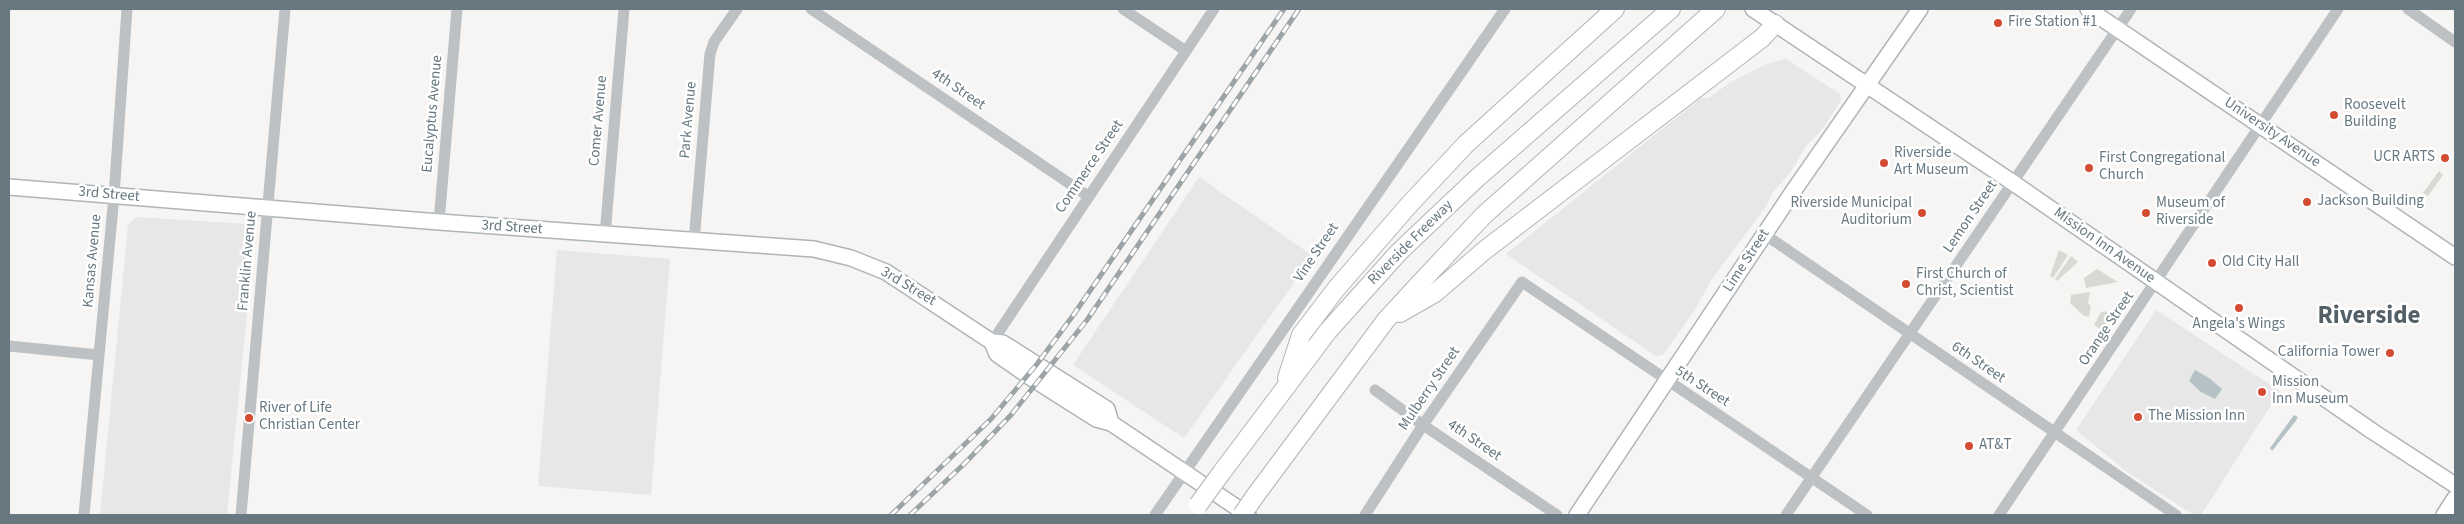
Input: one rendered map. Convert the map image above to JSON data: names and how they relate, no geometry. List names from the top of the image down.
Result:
{
  "streets": {
    "highway": ["Riverside Freeway"],
    "main road": [
      "University Avenue",
      "3rd Street",
      "Mission Inn Avenue",
      "Lime Street"
    ],
    "street": [
      "4th Street",
      "Eucalyptus Avenue",
      "Park Avenue",
      "Comer Avenue",
      "Commerce Street",
      "Lemon Street",
      "Vine Street",
      "Kansas Avenue",
      "Franklin Avenue",
      "Orange Street",
      "6th Street",
      "5th Street",
      "Mulberry Street"
    ]
  },
  "crossings": [
    ["4th Street", "Commerce Street"],
    ["4th Street", "Mulberry Street"],
    ["Eucalyptus Avenue", "3rd Street"],
    ["Park Avenue", "3rd Street"],
    ["Comer Avenue", "3rd Street"],
    ["University Avenue", "Lemon Street"],
    ["University Avenue", "Orange Street"],
    ["Commerce Street", "3rd Street"],
    ["3rd Street", "Vine Street"],
    ["3rd Street", "Kansas Avenue"],
    ["3rd Street", "Franklin Avenue"],
    ["Lemon Street", "Mission Inn Avenue"],
    ["Lemon Street", "6th Street"],
    ["Lemon Street", "5th Street"],
    ["Mission Inn Avenue", "Lime Street"],
    ["Mission Inn Avenue", "Orange Street"],
    ["Lime Street", "6th Street"],
    ["Lime Street", "5th Street"],
    ["Orange Street", "6th Street"],
    ["5th Street", "Mulberry Street"]
  ],
  "districts": ["Riverside"],
  "places": [
    "Fire Station #1",
    "Roosevelt Building",
    "UCR ARTS",
    "Riverside Art Museum",
    "First Congregational Church",
    "Jackson Building",
    "Riverside Municipal Auditorium",
    "Museum of Riverside",
    "Old City Hall",
    "First Church of Christ, Scientist",
    "Angela's Wings",
    "California Tower",
    "Mission Inn Museum",
    "The Mission Inn",
    "River of Life Christian Center",
    "AT&T"
  ]
}
